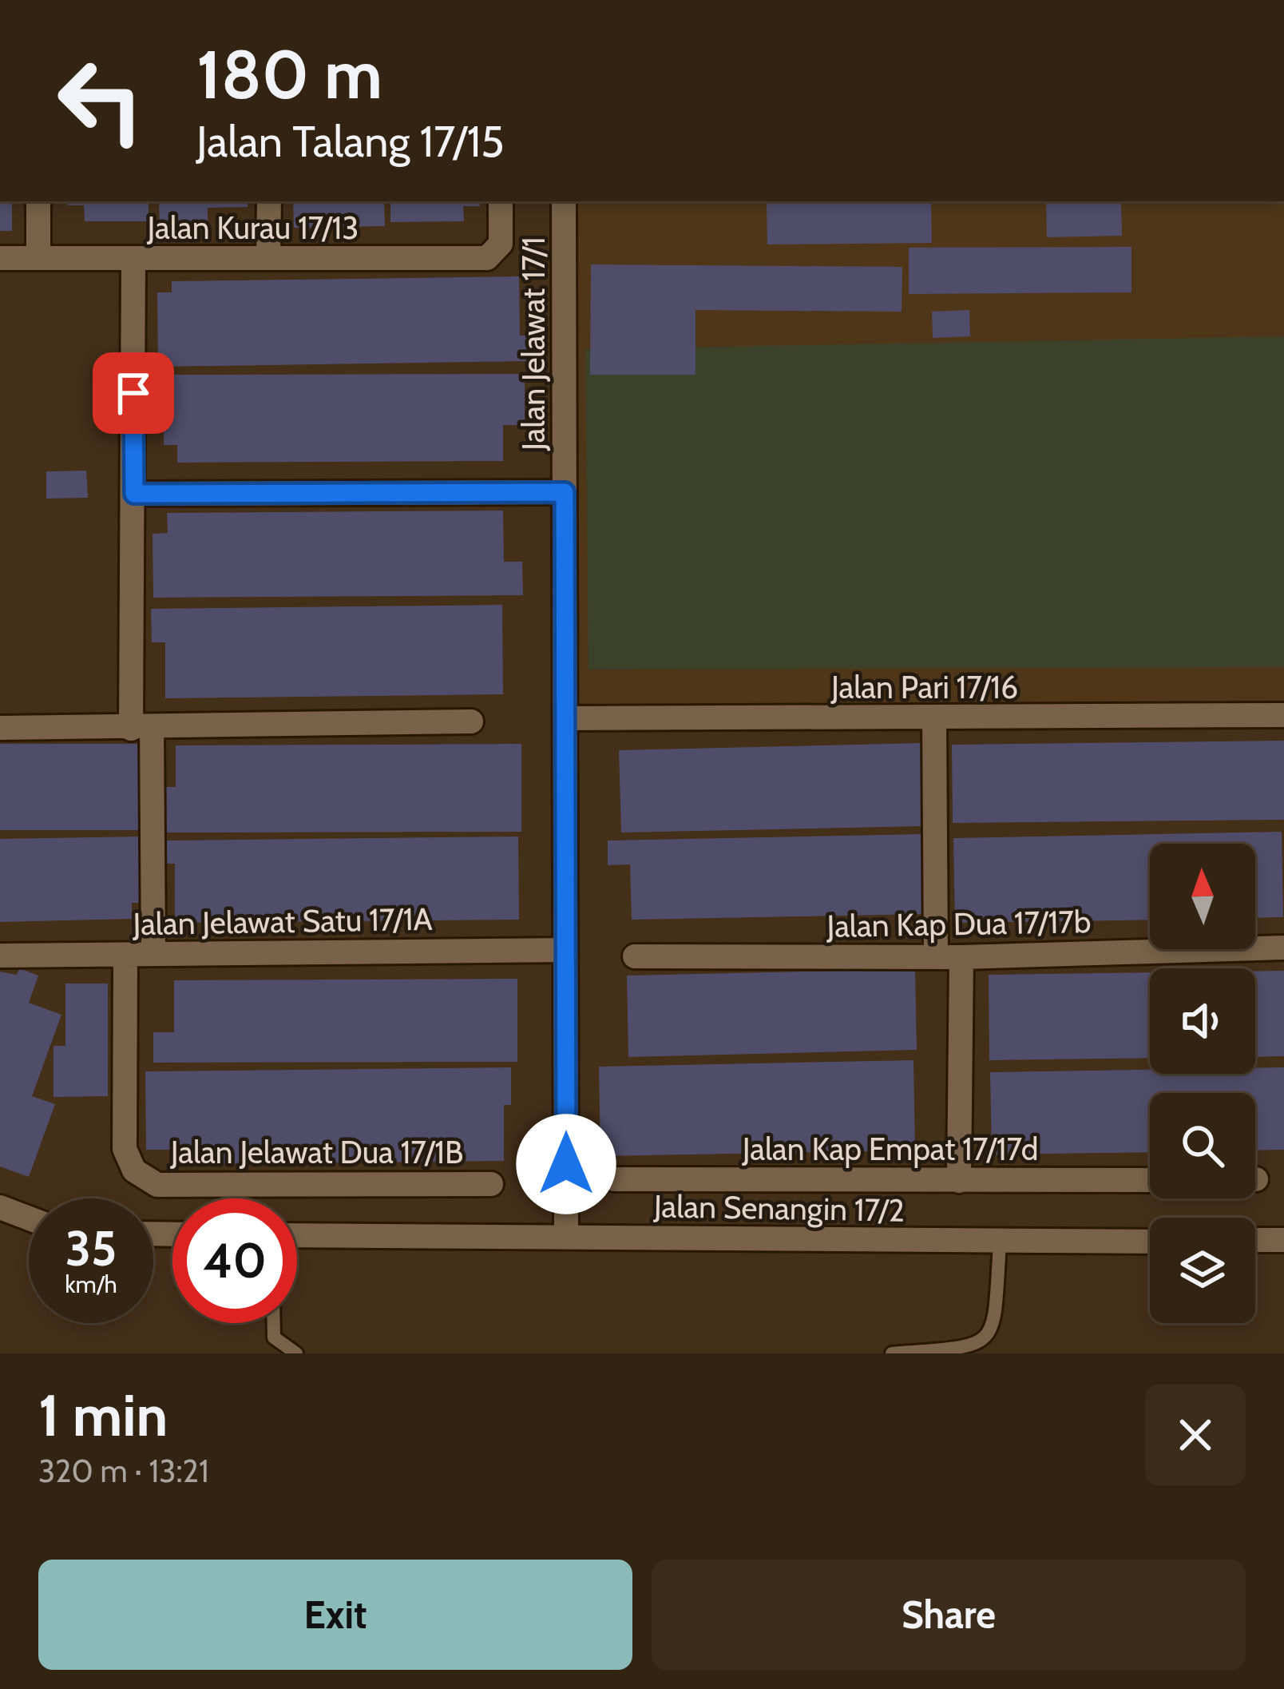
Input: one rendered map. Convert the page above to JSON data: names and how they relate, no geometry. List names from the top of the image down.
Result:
{
  "streets": {
    "street": [
      "Jalan Kurau 17/13",
      "Jalan Jelawat 17/1",
      "Jalan Pari 17/16",
      "Jalan Jelawat Satu 17/1A",
      "Jalan Kap Dua 17/17b",
      "Jalan Kap Empat 17/17d",
      "Jalan Jelawat Dua 17/1B",
      "Jalan Senangin 17/2"
    ]
  },
  "crossings": [
    ["Jalan Jelawat 17/1", "Jalan Pari 17/16"],
    ["Jalan Jelawat 17/1", "Jalan Jelawat Satu 17/1A"],
    ["Jalan Jelawat 17/1", "Jalan Senangin 17/2"],
    ["Jalan Jelawat Satu 17/1A", "Jalan Jelawat Dua 17/1B"]
  ],
  "north": "top",
  "page": {
    "turn": ["180 m", "Jalan Talang 17/15"],
    "speed": "35 km/h",
    "limit": "40",
    "heading": ["1 min", "320 m · 13:21"],
    "buttons": ["Exit", "Share"]
  }
}
